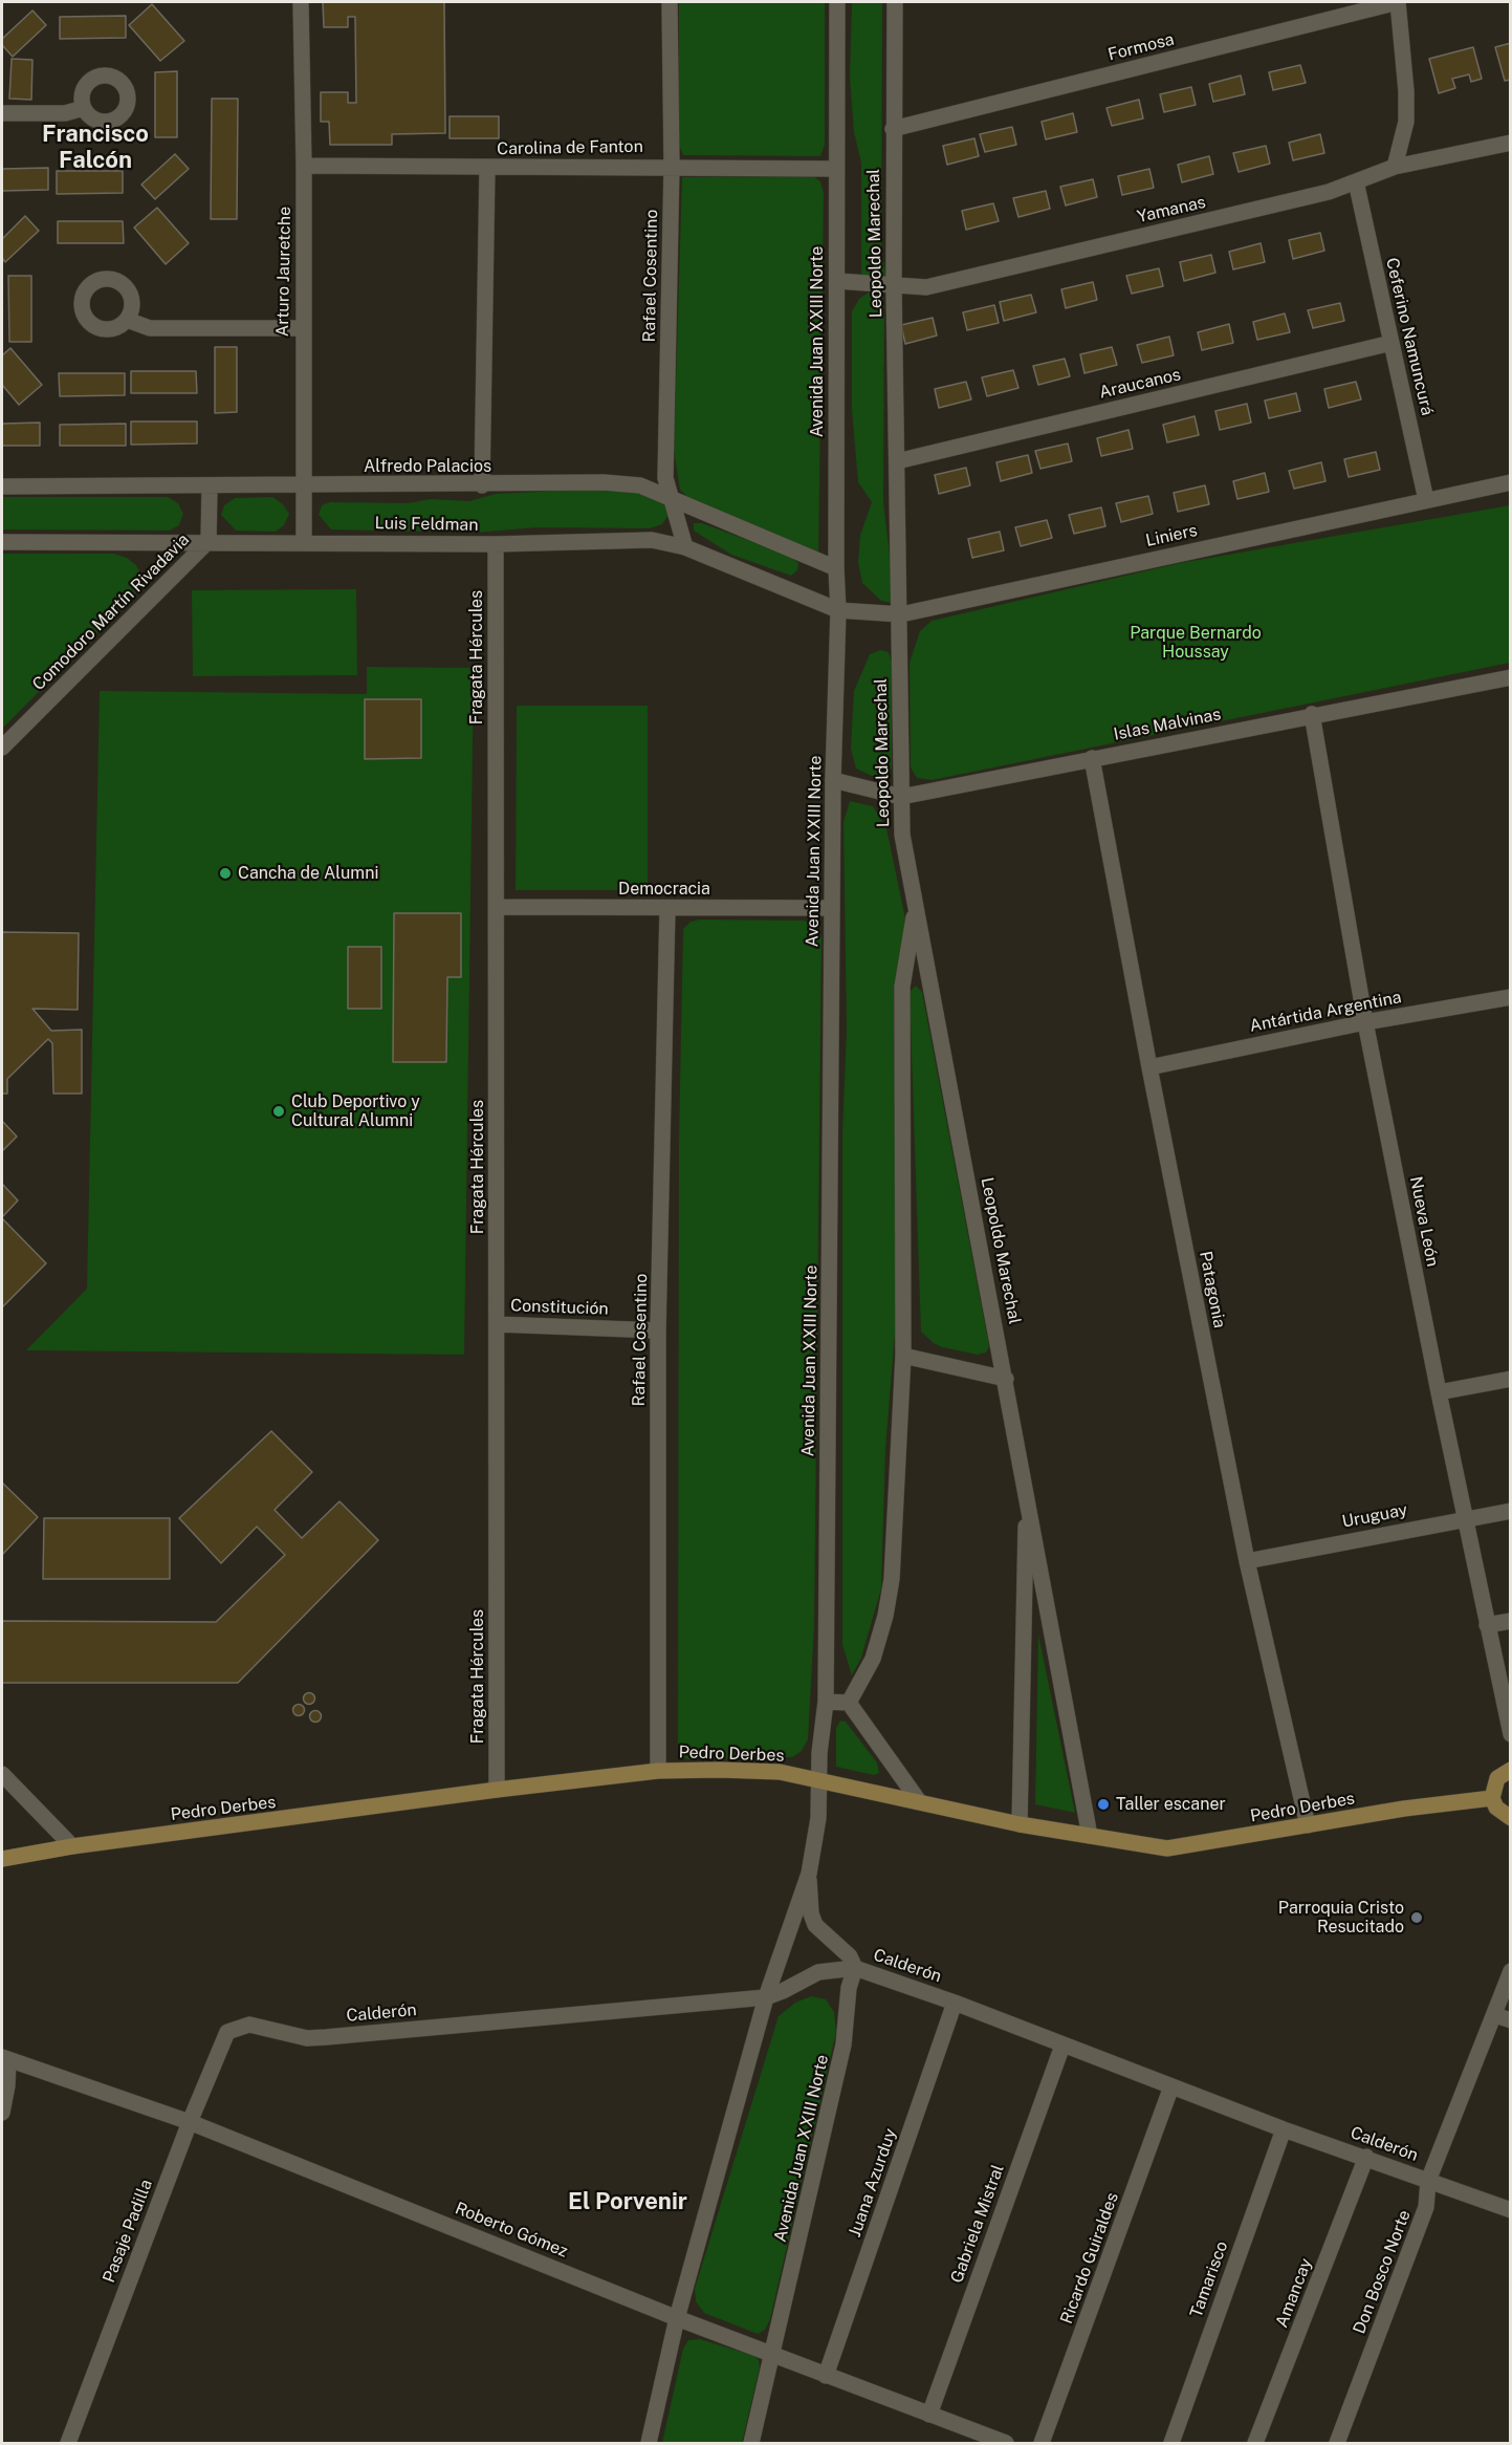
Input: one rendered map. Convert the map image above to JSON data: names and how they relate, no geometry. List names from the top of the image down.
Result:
{
  "streets": {
    "main road": ["Pedro Derbes"],
    "street": [
      "Formosa",
      "Carolina de Fanton",
      "Yamanas",
      "Leopoldo Marechal",
      "Arturo Jauretche",
      "Rafael Cosentino",
      "Ceferino Namuncurá",
      "Avenida Juan XXIII Norte",
      "Araucanos",
      "Alfredo Palacios",
      "Luis Feldman",
      "Liniers",
      "Comodoro Martín Rivadavia",
      "Fragata Hércules",
      "Islas Malvinas",
      "Democracia",
      "Antártida Argentina",
      "Nueva León",
      "Patagonia",
      "Constitución",
      "Uruguay",
      "Calderón",
      "Juana Azurduy",
      "Gabriela Mistral",
      "Roberto Gómez",
      "Pasaje Padilla",
      "Ricardo Guiraldes",
      "Don Bosco Norte",
      "Tamarisco",
      "Amancay"
    ]
  },
  "crossings": [
    ["Formosa", "Leopoldo Marechal"],
    ["Carolina de Fanton", "Arturo Jauretche"],
    ["Carolina de Fanton", "Rafael Cosentino"],
    ["Carolina de Fanton", "Avenida Juan XXIII Norte"],
    ["Yamanas", "Leopoldo Marechal"],
    ["Yamanas", "Ceferino Namuncurá"],
    ["Yamanas", "Avenida Juan XXIII Norte"],
    ["Leopoldo Marechal", "Araucanos"],
    ["Leopoldo Marechal", "Liniers"],
    ["Leopoldo Marechal", "Islas Malvinas"],
    ["Leopoldo Marechal", "Pedro Derbes"],
    ["Arturo Jauretche", "Alfredo Palacios"],
    ["Arturo Jauretche", "Luis Feldman"],
    ["Rafael Cosentino", "Alfredo Palacios"],
    ["Rafael Cosentino", "Luis Feldman"],
    ["Rafael Cosentino", "Democracia"],
    ["Rafael Cosentino", "Constitución"],
    ["Rafael Cosentino", "Pedro Derbes"],
    ["Ceferino Namuncurá", "Araucanos"],
    ["Ceferino Namuncurá", "Liniers"],
    ["Avenida Juan XXIII Norte", "Alfredo Palacios"],
    ["Avenida Juan XXIII Norte", "Luis Feldman"],
    ["Avenida Juan XXIII Norte", "Liniers"],
    ["Avenida Juan XXIII Norte", "Islas Malvinas"],
    ["Avenida Juan XXIII Norte", "Democracia"],
    ["Avenida Juan XXIII Norte", "Pedro Derbes"],
    ["Avenida Juan XXIII Norte", "Calderón"],
    ["Avenida Juan XXIII Norte", "Roberto Gómez"],
    ["Alfredo Palacios", "Comodoro Martín Rivadavia"],
    ["Luis Feldman", "Liniers"],
    ["Luis Feldman", "Comodoro Martín Rivadavia"],
    ["Luis Feldman", "Fragata Hércules"],
    ["Fragata Hércules", "Democracia"],
    ["Fragata Hércules", "Constitución"],
    ["Fragata Hércules", "Pedro Derbes"],
    ["Islas Malvinas", "Nueva León"],
    ["Islas Malvinas", "Patagonia"],
    ["Antártida Argentina", "Nueva León"],
    ["Antártida Argentina", "Patagonia"],
    ["Nueva León", "Uruguay"],
    ["Patagonia", "Uruguay"],
    ["Patagonia", "Pedro Derbes"],
    ["Calderón", "Juana Azurduy"],
    ["Calderón", "Gabriela Mistral"],
    ["Calderón", "Pasaje Padilla"],
    ["Calderón", "Ricardo Guiraldes"],
    ["Calderón", "Don Bosco Norte"],
    ["Calderón", "Tamarisco"],
    ["Calderón", "Amancay"],
    ["Juana Azurduy", "Roberto Gómez"],
    ["Gabriela Mistral", "Roberto Gómez"],
    ["Roberto Gómez", "Pasaje Padilla"]
  ],
  "districts": ["Francisco Falcón", "El Porvenir"],
  "parks": ["Parque Bernardo Houssay"],
  "places": [
    "Cancha de Alumni",
    "Club Deportivo y Cultural Alumni",
    "Taller escaner",
    "Parroquia Cristo Resucitado"
  ]
}
